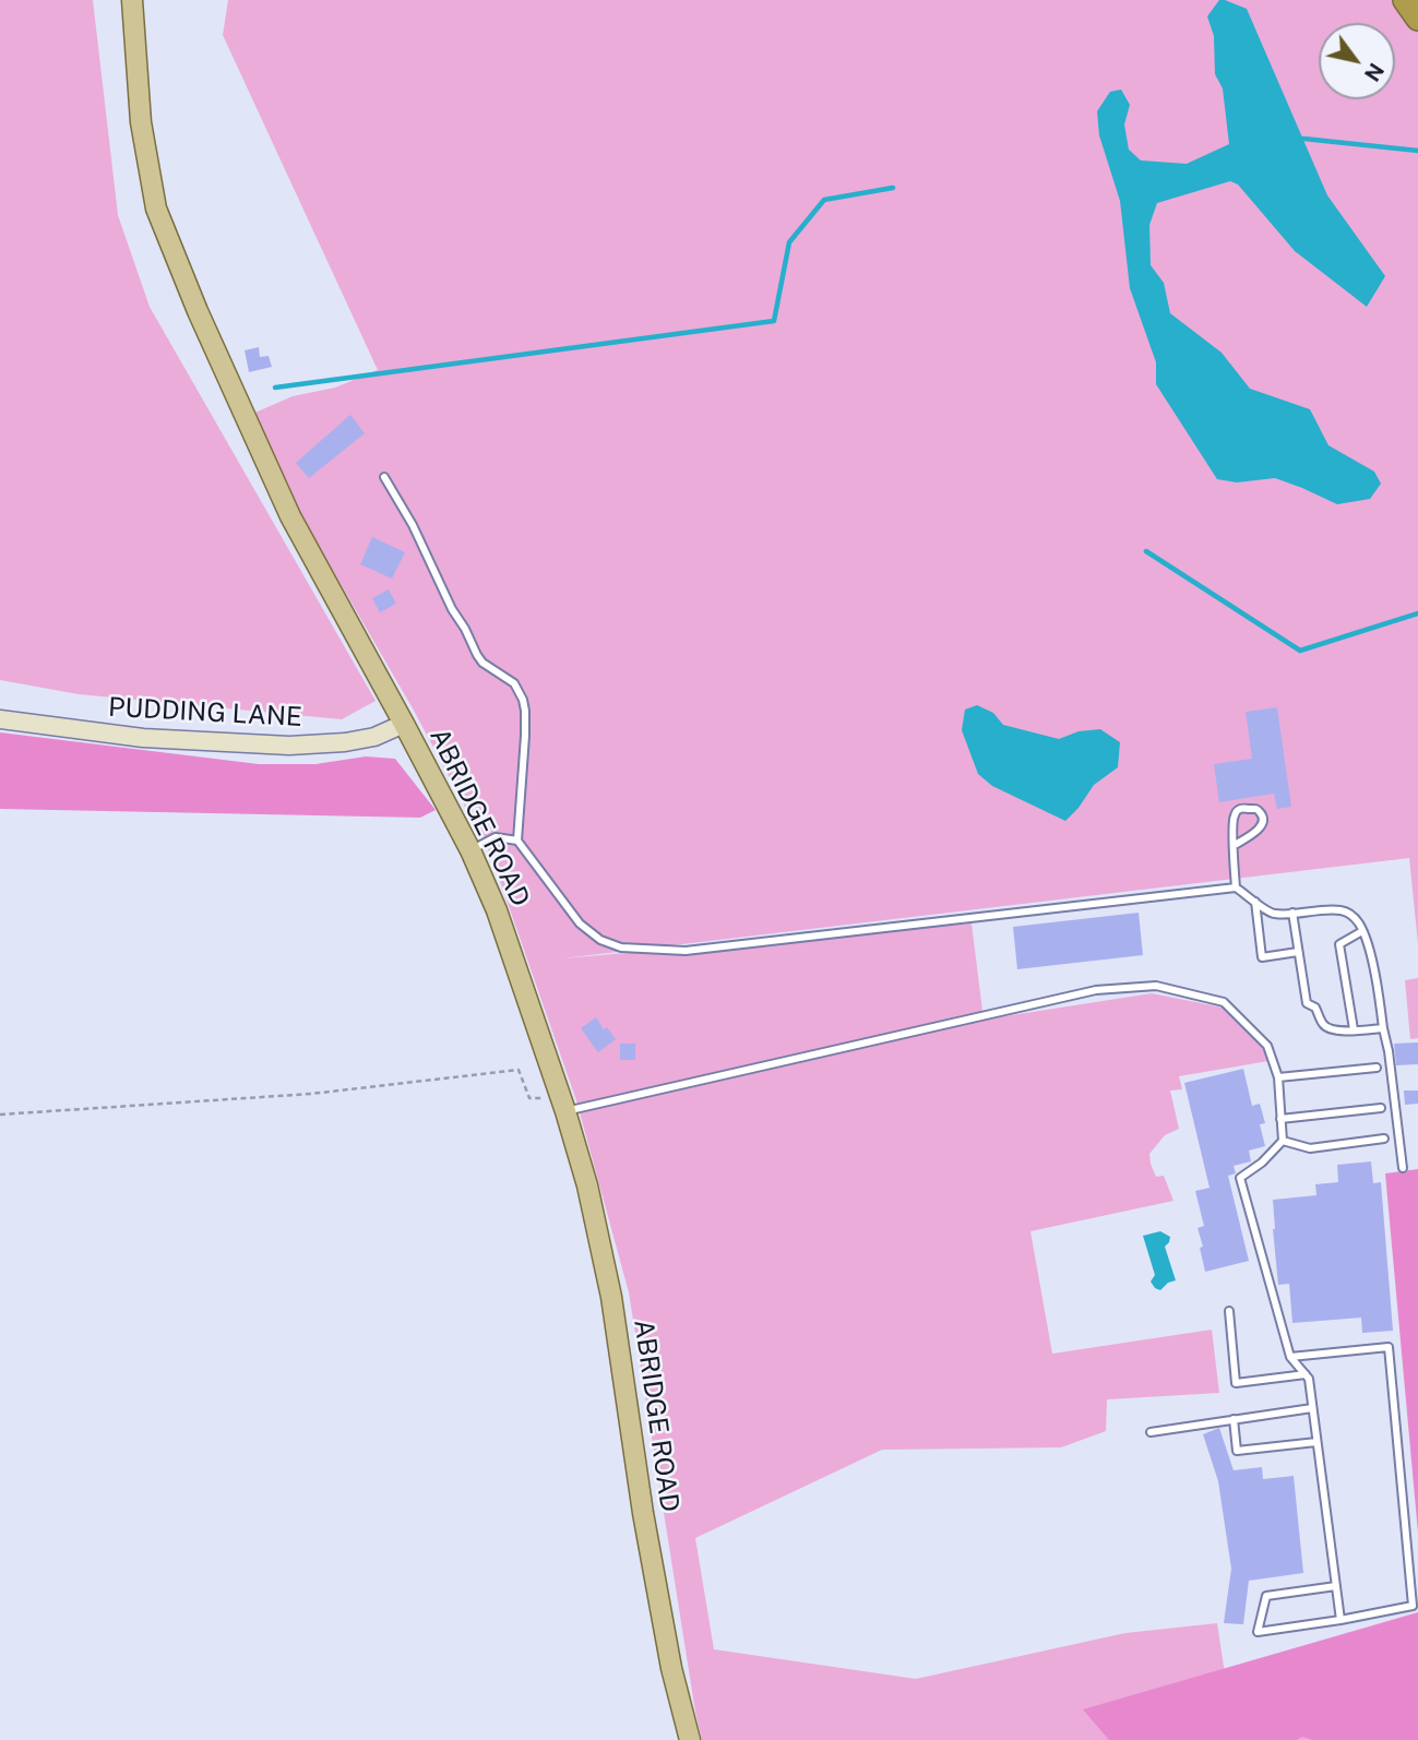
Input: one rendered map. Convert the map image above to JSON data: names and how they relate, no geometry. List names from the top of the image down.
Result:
{
  "streets": {
    "main road": ["ABRIDGE ROAD"],
    "street": ["PUDDING LANE"]
  },
  "crossings": [
    ["PUDDING LANE", "ABRIDGE ROAD"]
  ],
  "north": "bottom right"
}
